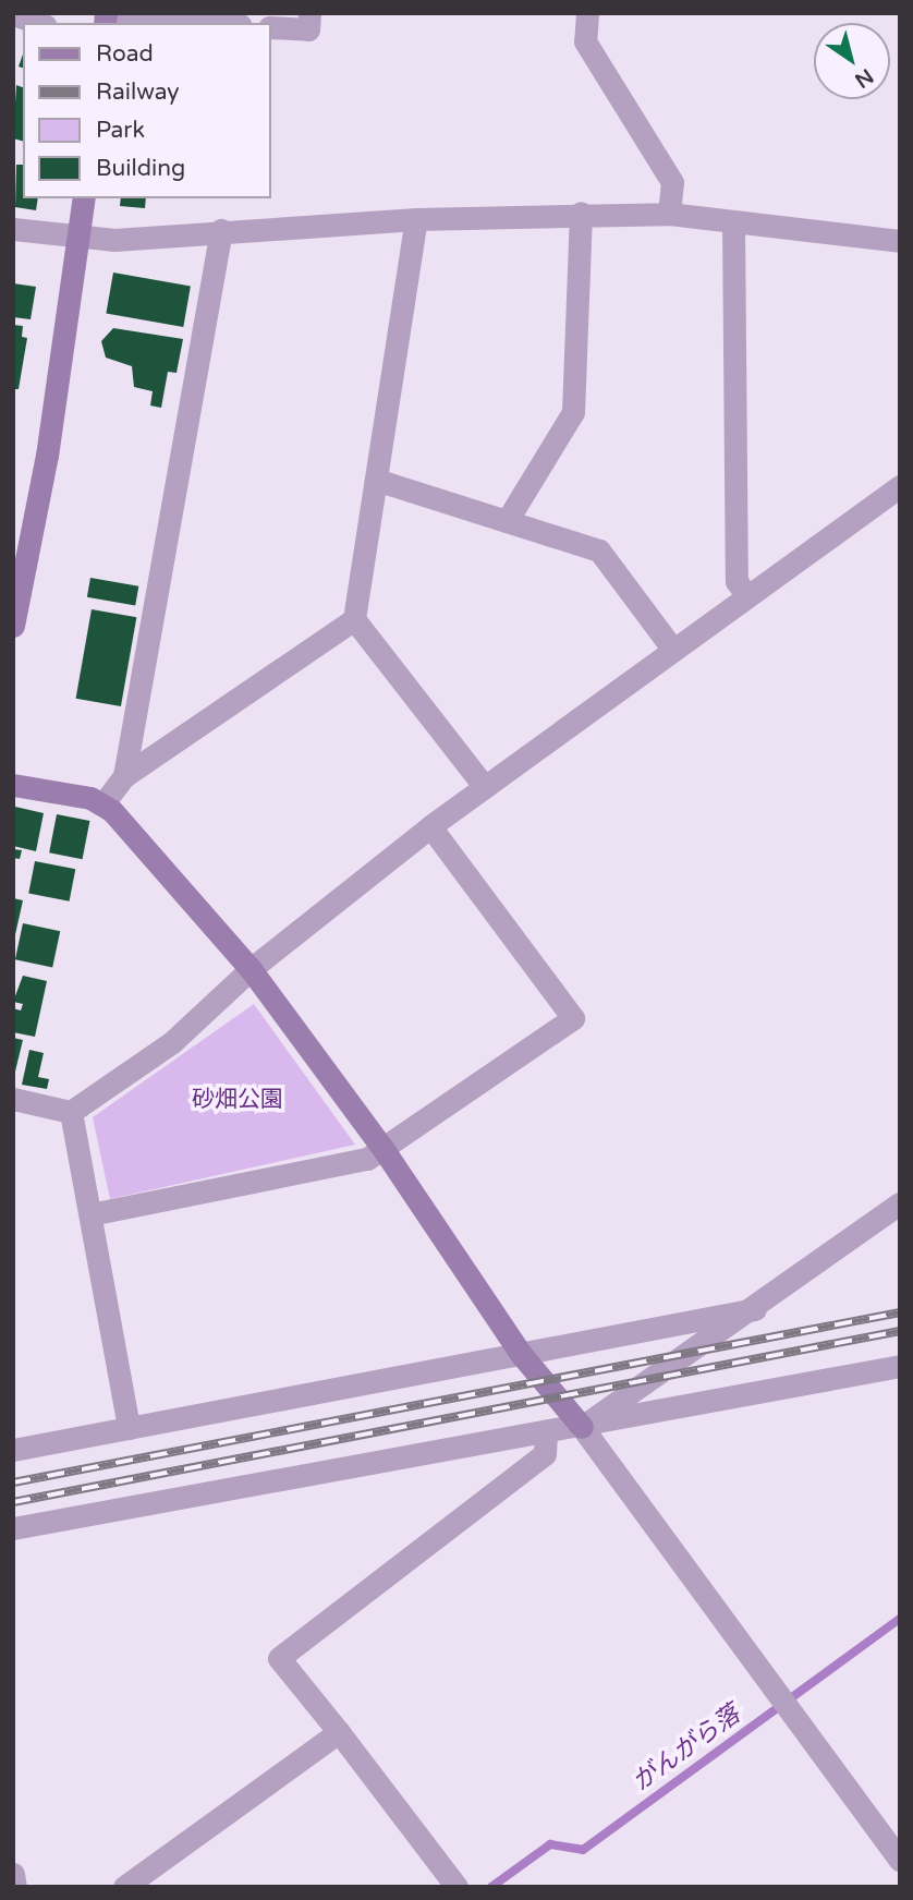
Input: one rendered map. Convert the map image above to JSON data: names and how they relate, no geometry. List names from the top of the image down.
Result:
{
  "water": ["がんがら落"],
  "parks": ["砂畑公園"],
  "legend": [
    "Road",
    "Railway",
    "Park",
    "Building"
  ],
  "north": "bottom right"
}
